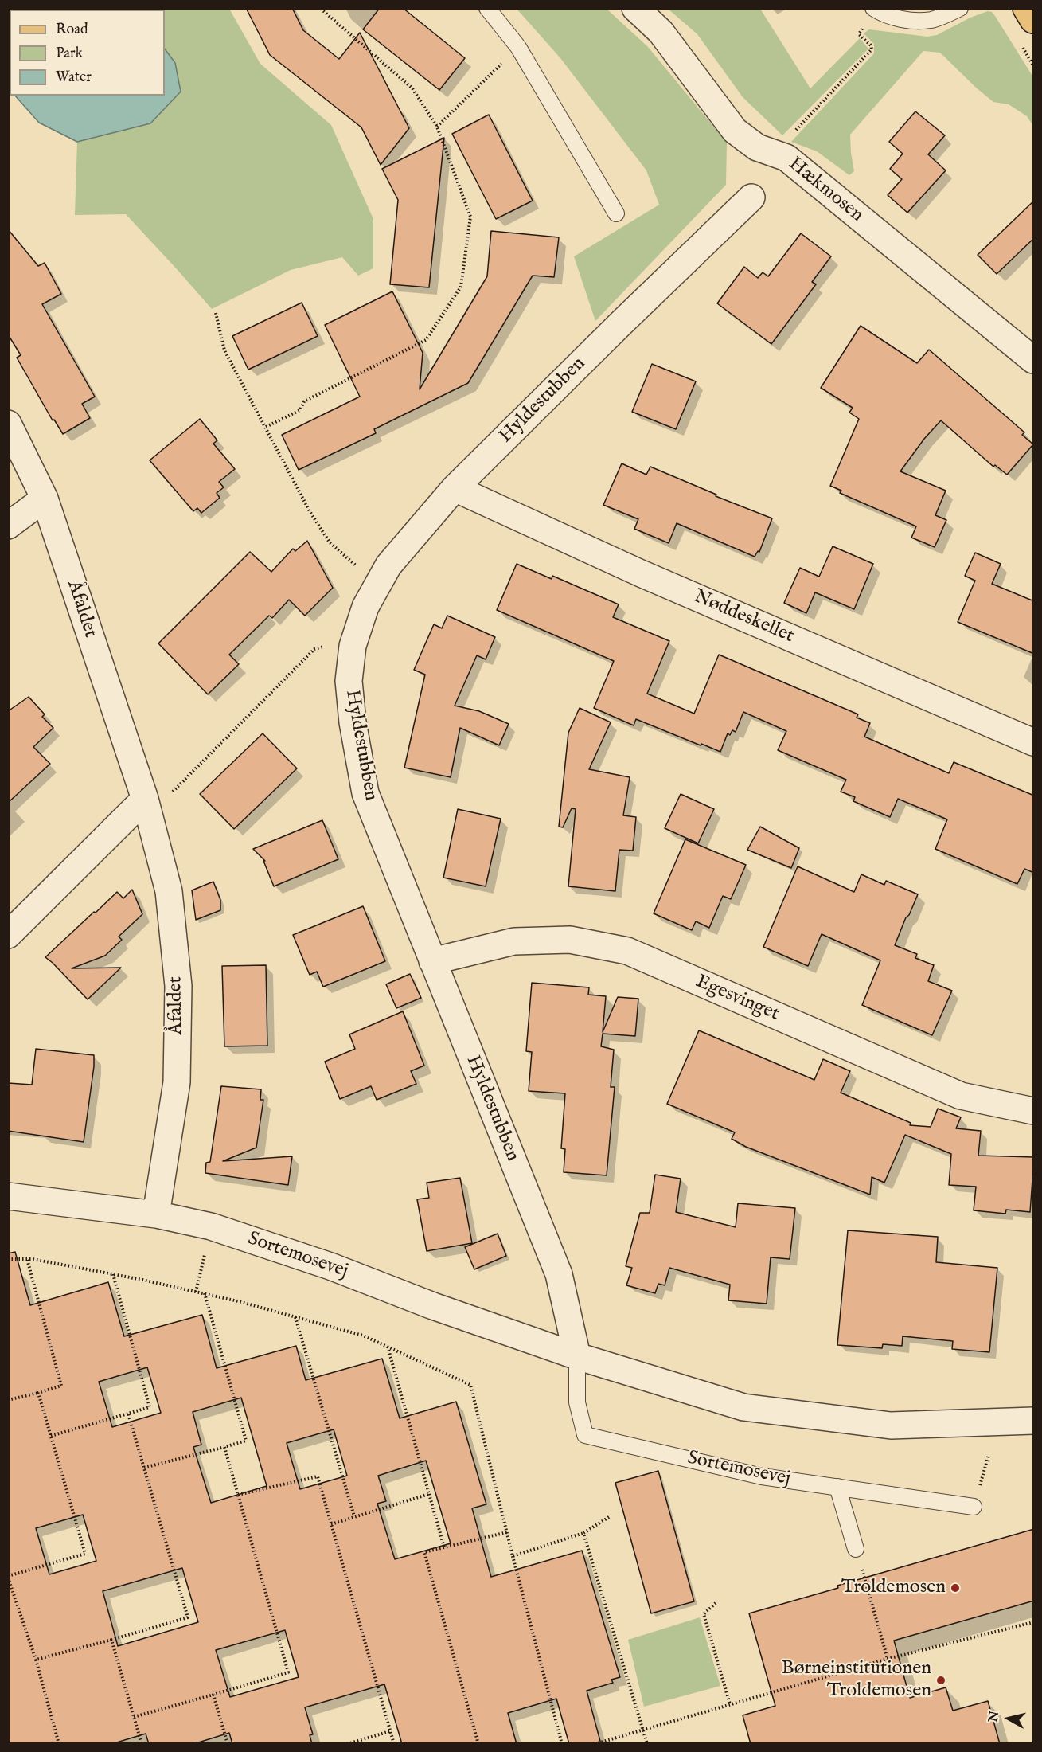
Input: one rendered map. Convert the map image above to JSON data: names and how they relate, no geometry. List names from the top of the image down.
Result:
{
  "streets": {
    "street": [
      "Hækmosen",
      "Hyldestubben",
      "Åfaldet",
      "Nøddeskellet",
      "Egesvinget",
      "Sortemosevej"
    ]
  },
  "crossings": [
    ["Hyldestubben", "Nøddeskellet"],
    ["Hyldestubben", "Egesvinget"],
    ["Hyldestubben", "Sortemosevej"],
    ["Åfaldet", "Sortemosevej"]
  ],
  "places": ["Troldemosen", "Børneinstitutionen Troldemosen"],
  "legend": ["Road", "Park", "Water"],
  "north": "left"
}
